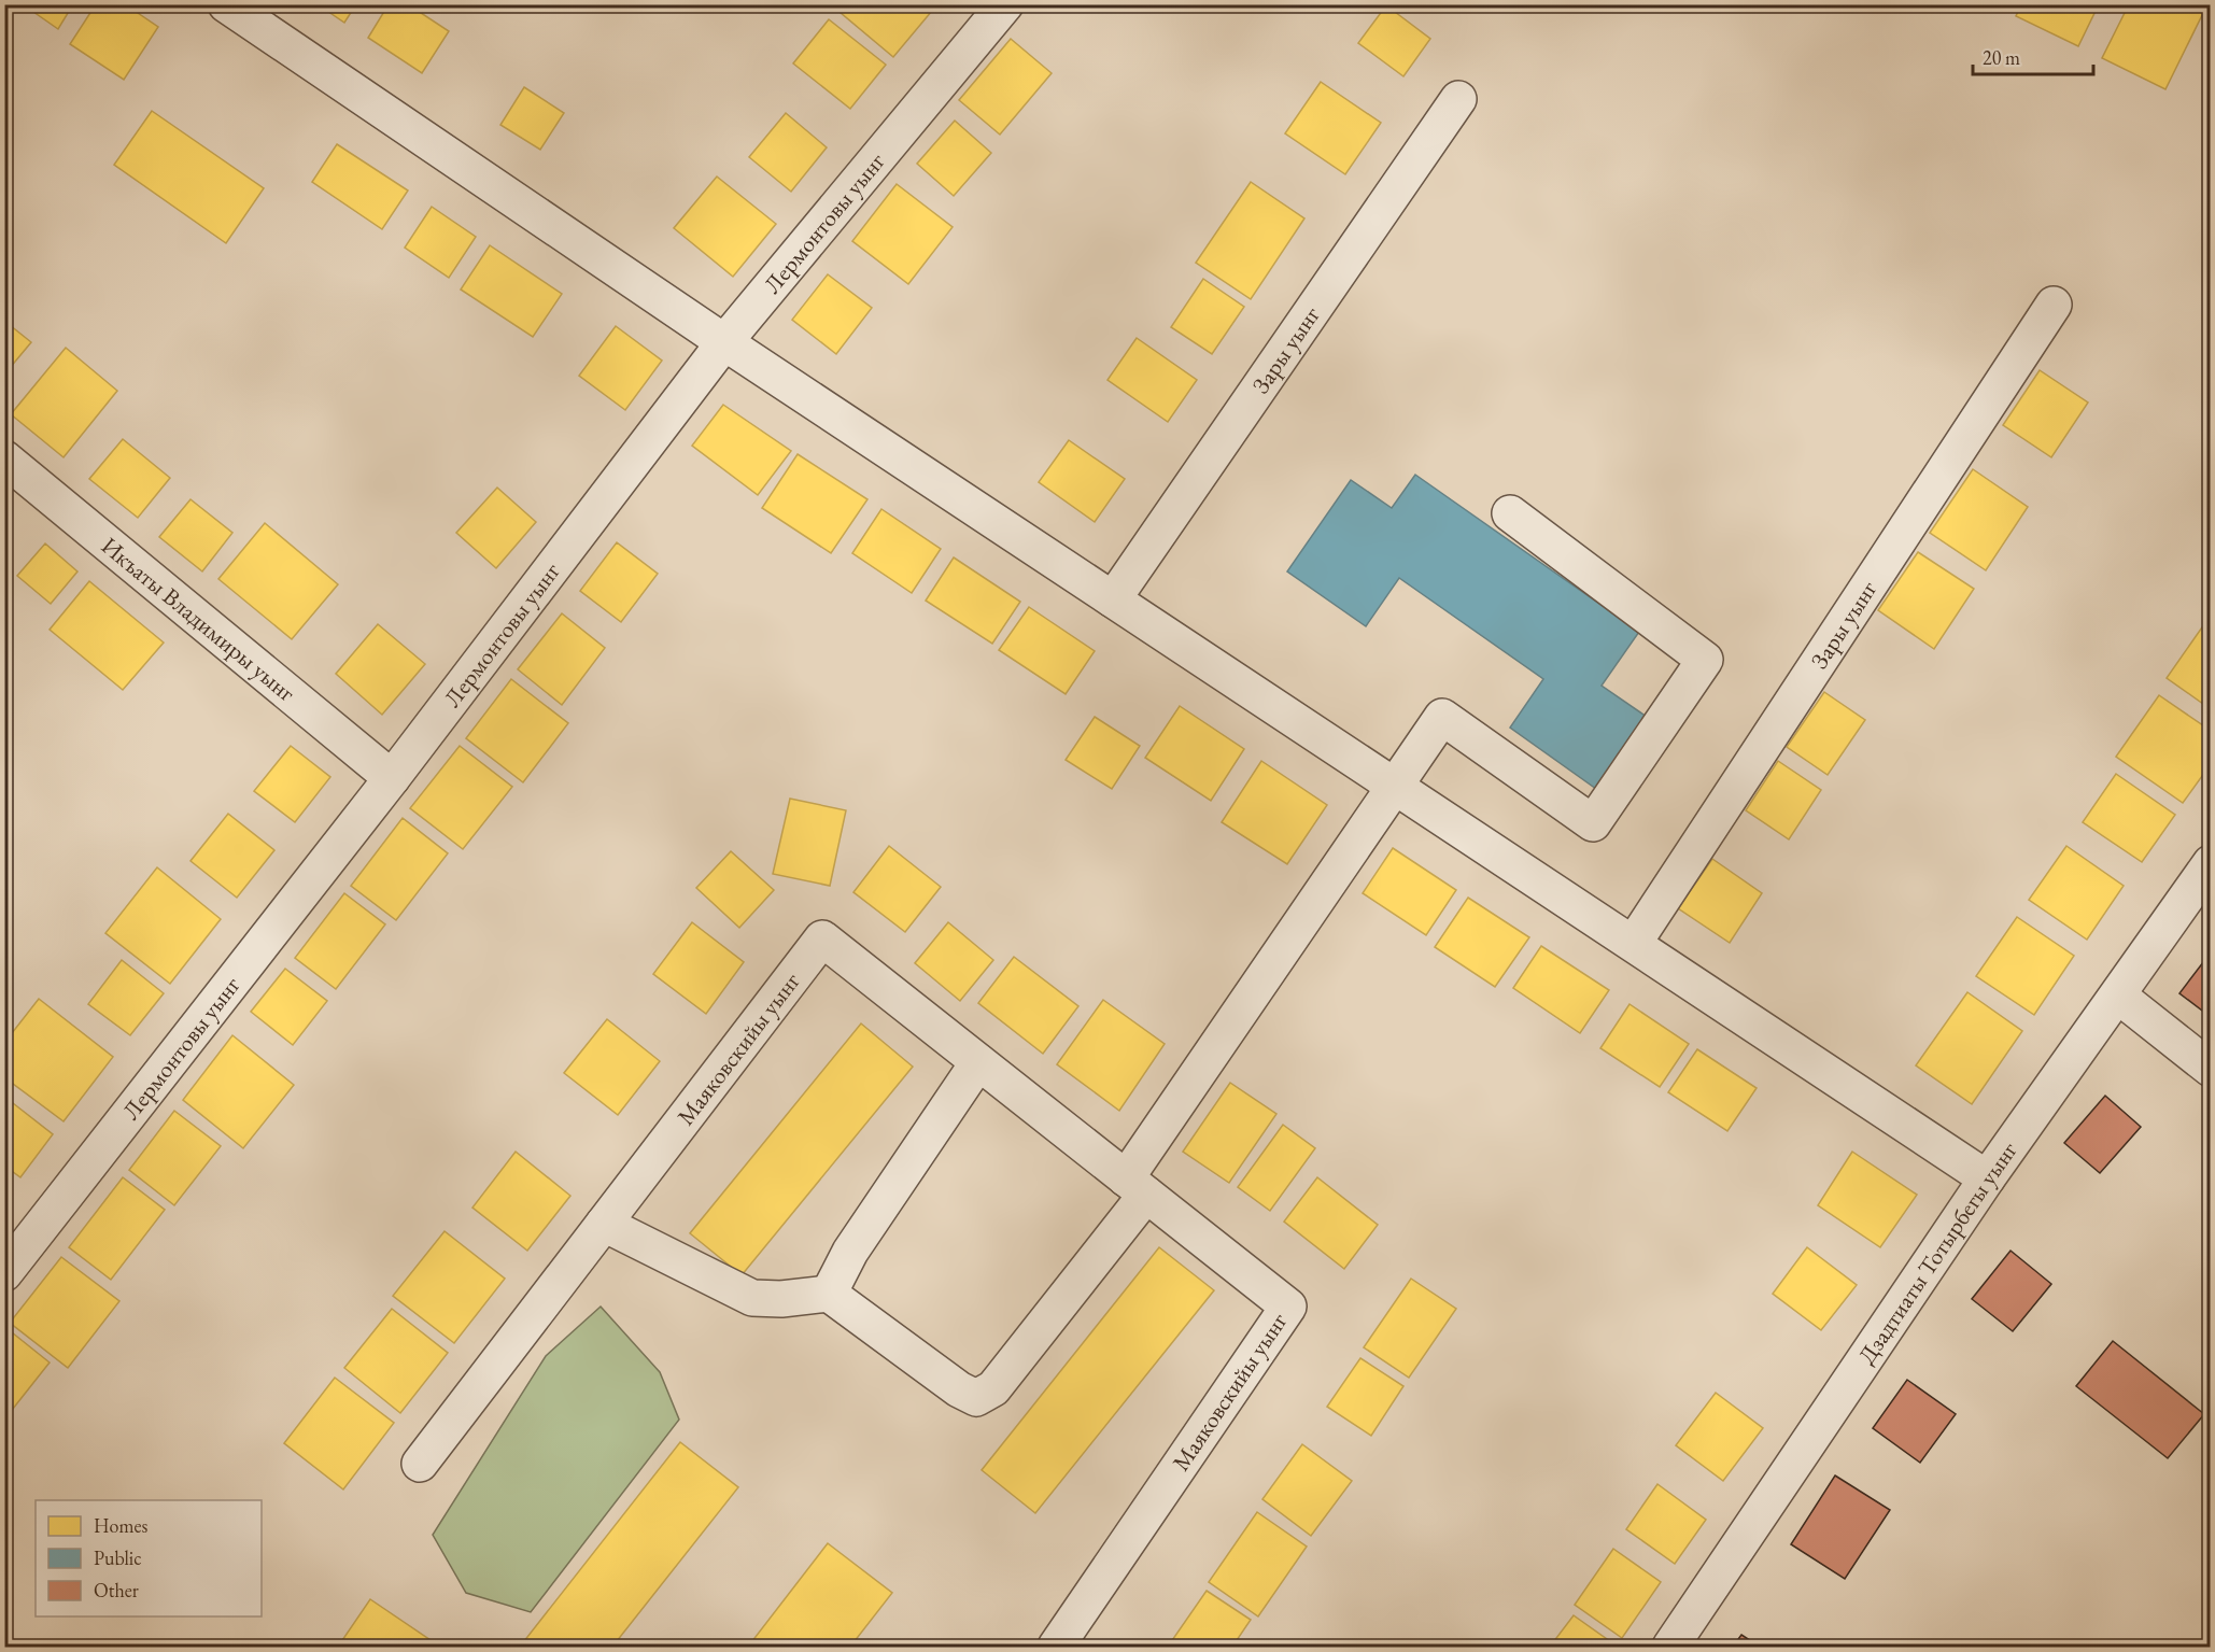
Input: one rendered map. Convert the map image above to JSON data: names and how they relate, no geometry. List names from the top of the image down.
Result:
{
  "streets": {
    "street": [
      "Лермонтовы уынг",
      "Зары уынг",
      "Икъаты Владимиры уынг",
      "Маяковскийы уынг",
      "Дзадтиаты Тотырбегы уынг"
    ]
  },
  "crossings": [
    ["Лермонтовы уынг", "Икъаты Владимиры уынг"]
  ],
  "legend": ["Homes", "Public", "Other"],
  "scale_bar": "20 m"
}
